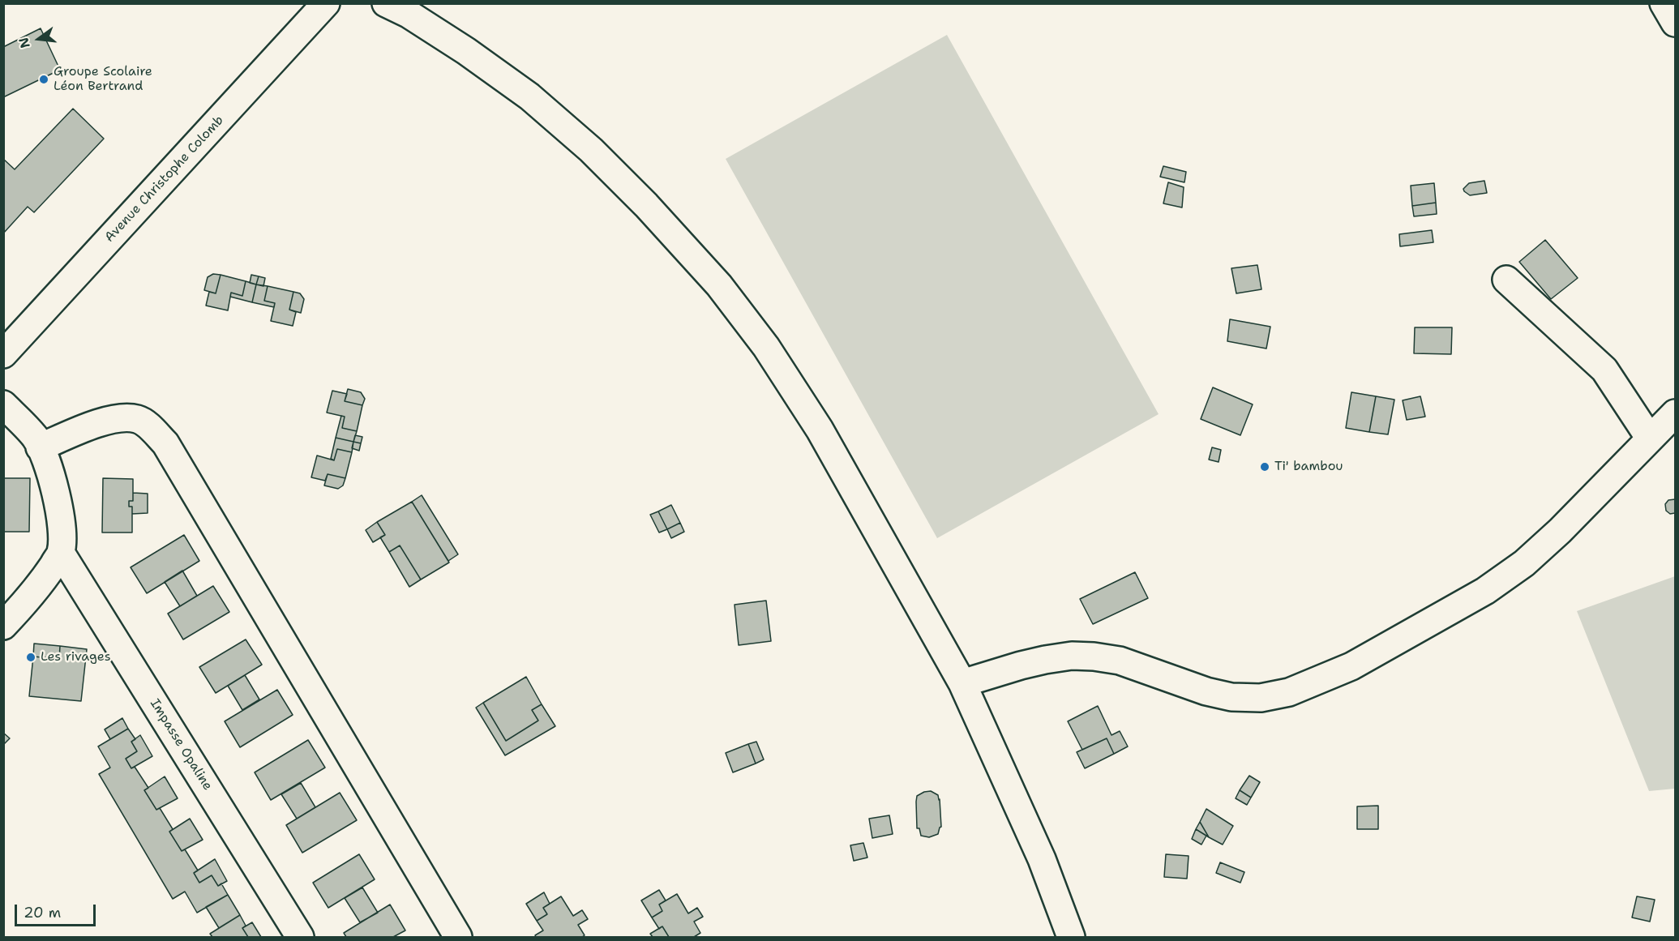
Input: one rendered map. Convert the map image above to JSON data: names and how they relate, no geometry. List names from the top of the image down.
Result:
{
  "streets": {
    "street": ["Avenue Christophe Colomb", "Impasse Opaline"]
  },
  "places": ["Groupe Scolaire Léon Bertrand", "Ti' bambou", "Les rivages"],
  "scale_bar": "20 m",
  "north": "left"
}
